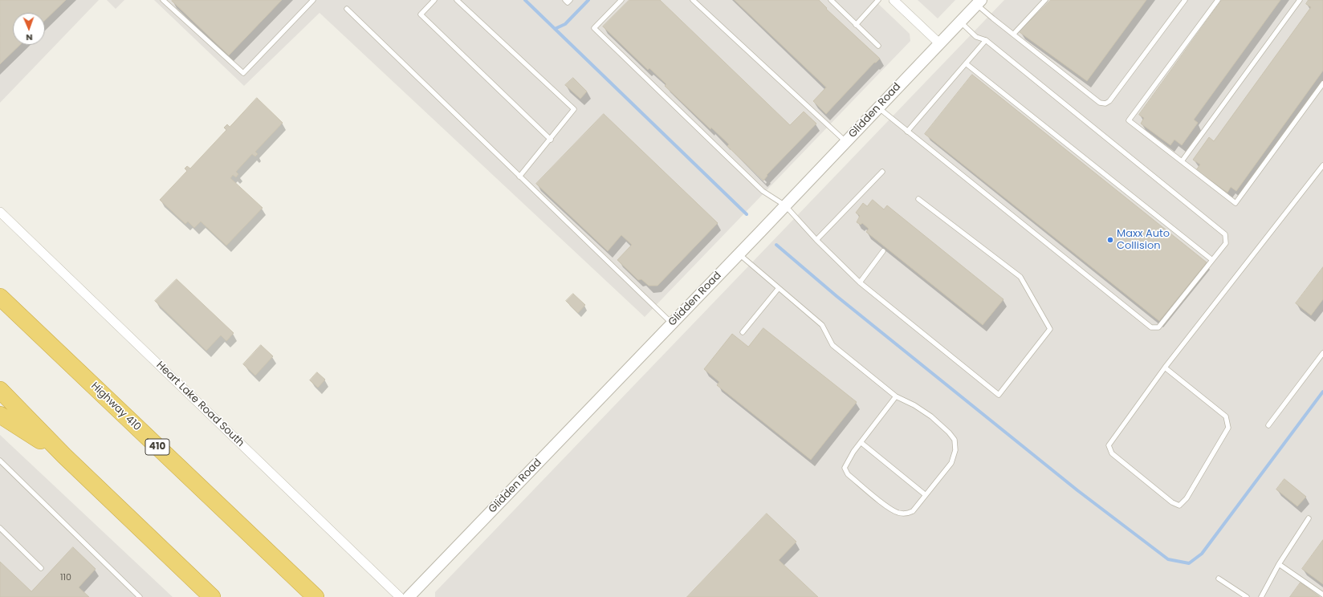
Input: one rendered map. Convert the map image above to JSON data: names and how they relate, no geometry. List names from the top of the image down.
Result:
{
  "streets": {
    "highway": ["Highway 410", "410"],
    "street": ["Glidden Road", "Heart Lake Road South"]
  },
  "places": ["Maxx Auto Collision"],
  "house_numbers": ["110"],
  "north": "bottom"
}
